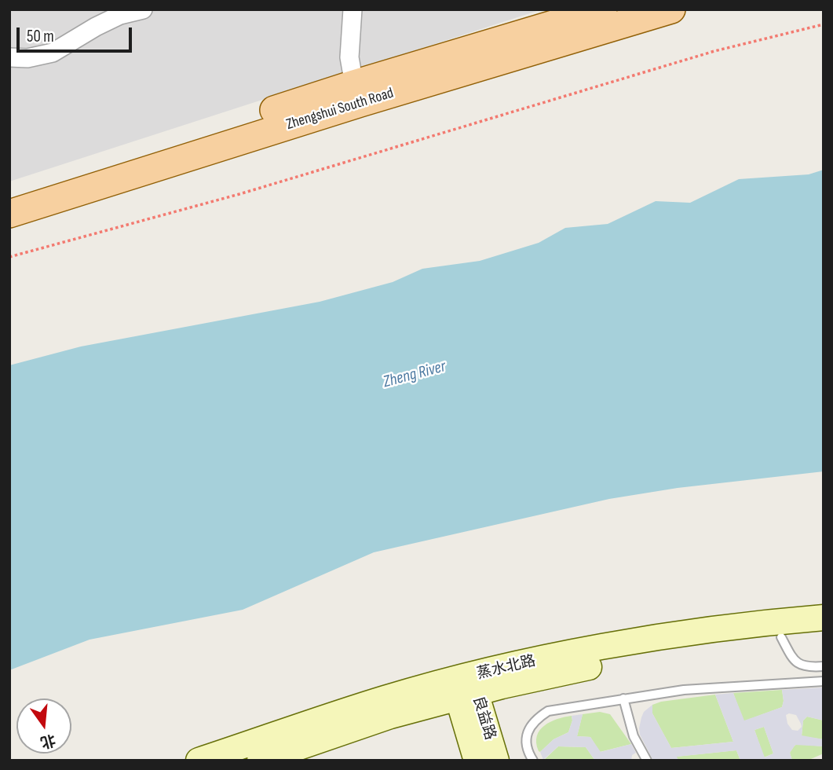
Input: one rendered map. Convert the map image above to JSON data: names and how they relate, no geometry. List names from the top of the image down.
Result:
{
  "streets": {
    "main road": ["Zhengshui South Road", "蒸水北路", "良益路"]
  },
  "crossings": [
    ["蒸水北路", "良益路"]
  ],
  "water": ["Zheng River"],
  "scale_bar": "50 m",
  "north": "bottom"
}
